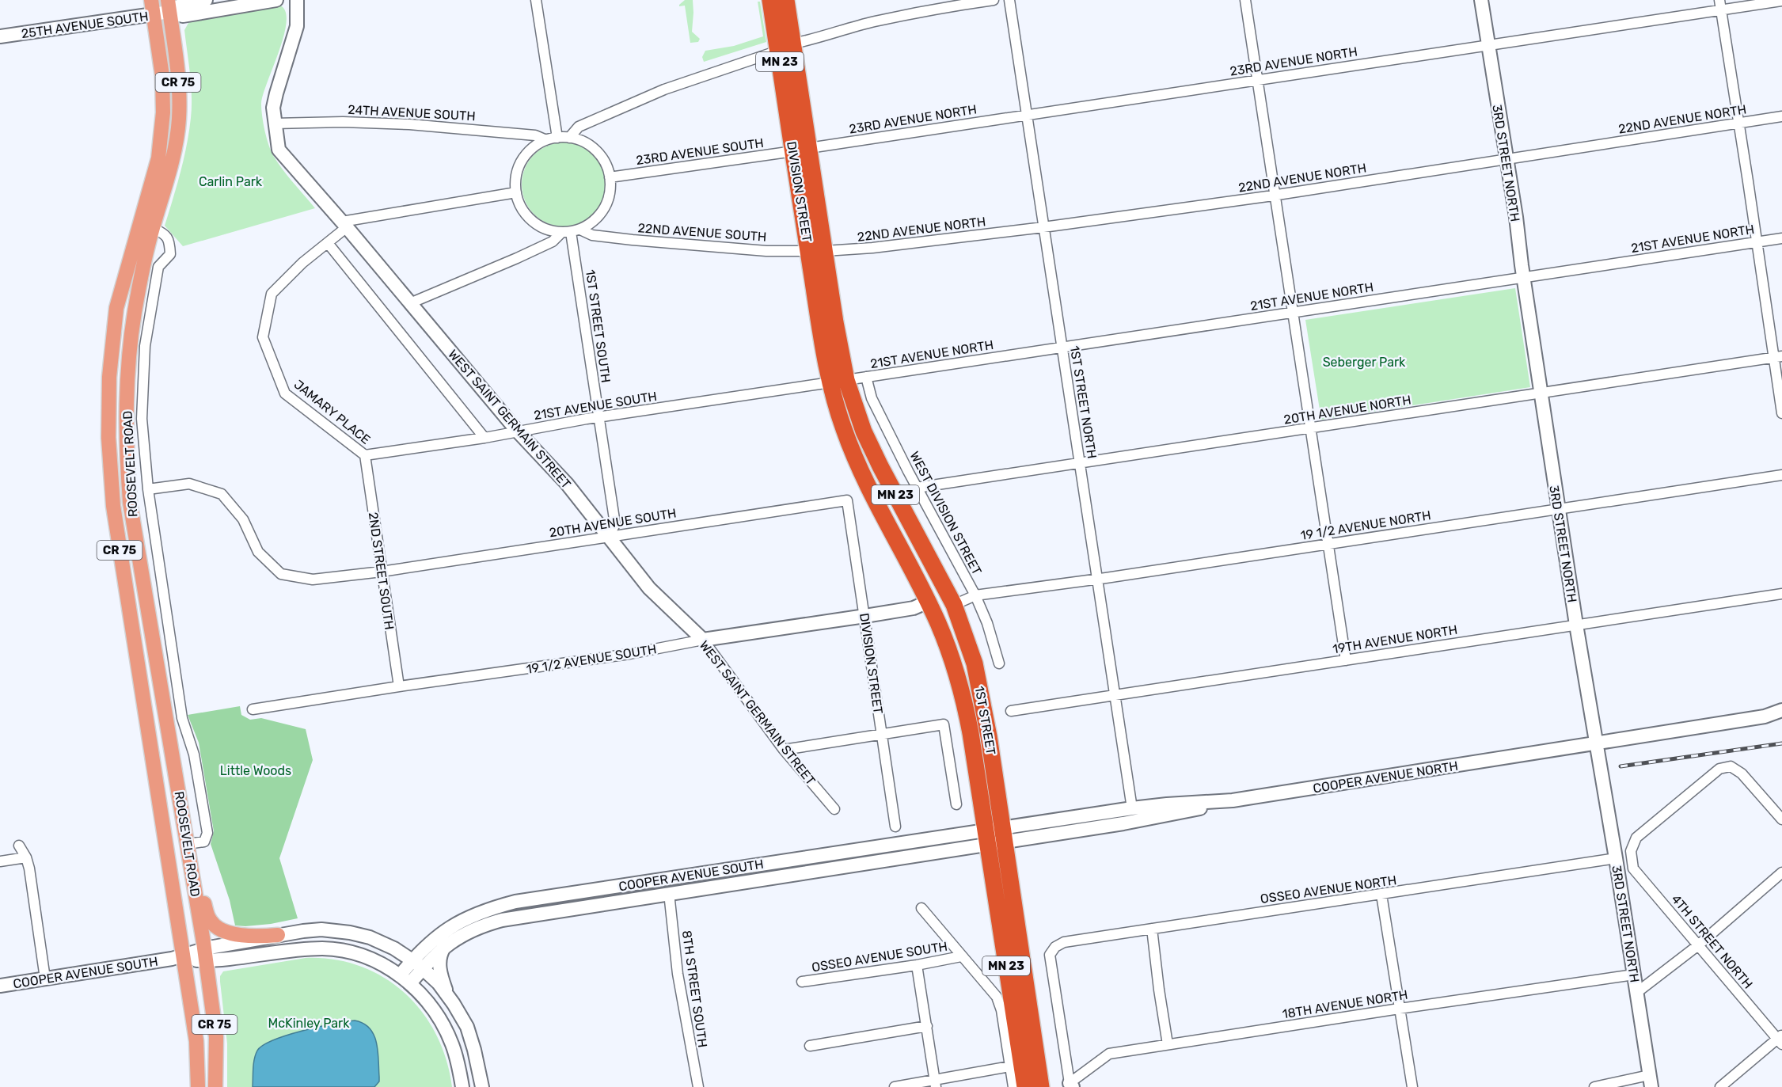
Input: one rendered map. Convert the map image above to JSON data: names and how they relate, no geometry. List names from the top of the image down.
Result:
{
  "streets": {
    "highway": ["MN 23", "DIVISION STREET", "1ST STREET"],
    "main road": [
      "25TH AVENUE SOUTH",
      "CR 75",
      "3RD STREET NORTH",
      "WEST SAINT GERMAIN STREET",
      "ROOSEVELT ROAD",
      "19 1/2 AVENUE SOUTH",
      "COOPER AVENUE NORTH",
      "COOPER AVENUE SOUTH"
    ],
    "street": [
      "23RD AVENUE NORTH",
      "24TH AVENUE SOUTH",
      "22ND AVENUE NORTH",
      "23RD AVENUE SOUTH",
      "22ND AVENUE SOUTH",
      "21ST AVENUE NORTH",
      "1ST STREET SOUTH",
      "1ST STREET NORTH",
      "21ST AVENUE SOUTH",
      "20TH AVENUE NORTH",
      "JAMARY PLACE",
      "WEST DIVISION STREET",
      "20TH AVENUE SOUTH",
      "19 1/2 AVENUE NORTH",
      "2ND STREET SOUTH",
      "19TH AVENUE NORTH",
      "OSSEO AVENUE NORTH",
      "4TH STREET NORTH",
      "OSSEO AVENUE SOUTH",
      "8TH STREET SOUTH",
      "18TH AVENUE NORTH"
    ]
  },
  "crossings": [
    ["25TH AVENUE SOUTH", "CR 75"],
    ["25TH AVENUE SOUTH", "ROOSEVELT ROAD"],
    ["23RD AVENUE NORTH", "23RD AVENUE SOUTH"],
    ["23RD AVENUE NORTH", "3RD STREET NORTH"],
    ["23RD AVENUE NORTH", "DIVISION STREET"],
    ["23RD AVENUE NORTH", "1ST STREET NORTH"],
    ["CR 75", "ROOSEVELT ROAD"],
    ["24TH AVENUE SOUTH", "23RD AVENUE SOUTH"],
    ["24TH AVENUE SOUTH", "22ND AVENUE SOUTH"],
    ["24TH AVENUE SOUTH", "1ST STREET SOUTH"],
    ["24TH AVENUE SOUTH", "WEST SAINT GERMAIN STREET"],
    ["22ND AVENUE NORTH", "3RD STREET NORTH"],
    ["22ND AVENUE NORTH", "DIVISION STREET"],
    ["22ND AVENUE NORTH", "22ND AVENUE SOUTH"],
    ["22ND AVENUE NORTH", "1ST STREET NORTH"],
    ["23RD AVENUE SOUTH", "DIVISION STREET"],
    ["23RD AVENUE SOUTH", "22ND AVENUE SOUTH"],
    ["23RD AVENUE SOUTH", "1ST STREET SOUTH"],
    ["3RD STREET NORTH", "21ST AVENUE NORTH"],
    ["3RD STREET NORTH", "20TH AVENUE NORTH"],
    ["3RD STREET NORTH", "19 1/2 AVENUE NORTH"],
    ["3RD STREET NORTH", "19TH AVENUE NORTH"],
    ["3RD STREET NORTH", "COOPER AVENUE NORTH"],
    ["3RD STREET NORTH", "OSSEO AVENUE NORTH"],
    ["3RD STREET NORTH", "18TH AVENUE NORTH"],
    ["DIVISION STREET", "22ND AVENUE SOUTH"],
    ["DIVISION STREET", "21ST AVENUE NORTH"],
    ["DIVISION STREET", "21ST AVENUE SOUTH"],
    ["DIVISION STREET", "20TH AVENUE SOUTH"],
    ["DIVISION STREET", "19 1/2 AVENUE SOUTH"],
    ["DIVISION STREET", "1ST STREET"],
    ["22ND AVENUE SOUTH", "1ST STREET SOUTH"],
    ["21ST AVENUE NORTH", "1ST STREET NORTH"],
    ["21ST AVENUE NORTH", "21ST AVENUE SOUTH"],
    ["21ST AVENUE NORTH", "WEST DIVISION STREET"],
    ["21ST AVENUE NORTH", "1ST STREET"],
    ["1ST STREET SOUTH", "21ST AVENUE SOUTH"],
    ["1ST STREET SOUTH", "WEST SAINT GERMAIN STREET"],
    ["1ST STREET SOUTH", "20TH AVENUE SOUTH"],
    ["1ST STREET NORTH", "20TH AVENUE NORTH"],
    ["1ST STREET NORTH", "19 1/2 AVENUE NORTH"],
    ["1ST STREET NORTH", "19TH AVENUE NORTH"],
    ["1ST STREET NORTH", "COOPER AVENUE NORTH"],
    ["21ST AVENUE SOUTH", "JAMARY PLACE"],
    ["21ST AVENUE SOUTH", "WEST SAINT GERMAIN STREET"],
    ["21ST AVENUE SOUTH", "2ND STREET SOUTH"],
    ["21ST AVENUE SOUTH", "1ST STREET"],
    ["20TH AVENUE NORTH", "WEST DIVISION STREET"],
    ["JAMARY PLACE", "WEST SAINT GERMAIN STREET"],
    ["JAMARY PLACE", "2ND STREET SOUTH"],
    ["WEST SAINT GERMAIN STREET", "20TH AVENUE SOUTH"],
    ["WEST SAINT GERMAIN STREET", "19 1/2 AVENUE SOUTH"],
    ["ROOSEVELT ROAD", "COOPER AVENUE SOUTH"],
    ["WEST DIVISION STREET", "19 1/2 AVENUE NORTH"],
    ["20TH AVENUE SOUTH", "2ND STREET SOUTH"],
    ["19 1/2 AVENUE NORTH", "1ST STREET"],
    ["2ND STREET SOUTH", "19 1/2 AVENUE SOUTH"],
    ["19 1/2 AVENUE SOUTH", "1ST STREET"],
    ["1ST STREET", "COOPER AVENUE NORTH"],
    ["1ST STREET", "COOPER AVENUE SOUTH"],
    ["COOPER AVENUE NORTH", "COOPER AVENUE SOUTH"],
    ["OSSEO AVENUE NORTH", "18TH AVENUE NORTH"]
  ],
  "parks": [
    "Carlin Park",
    "Seberger Park",
    "Little Woods",
    "McKinley Park"
  ]
}
